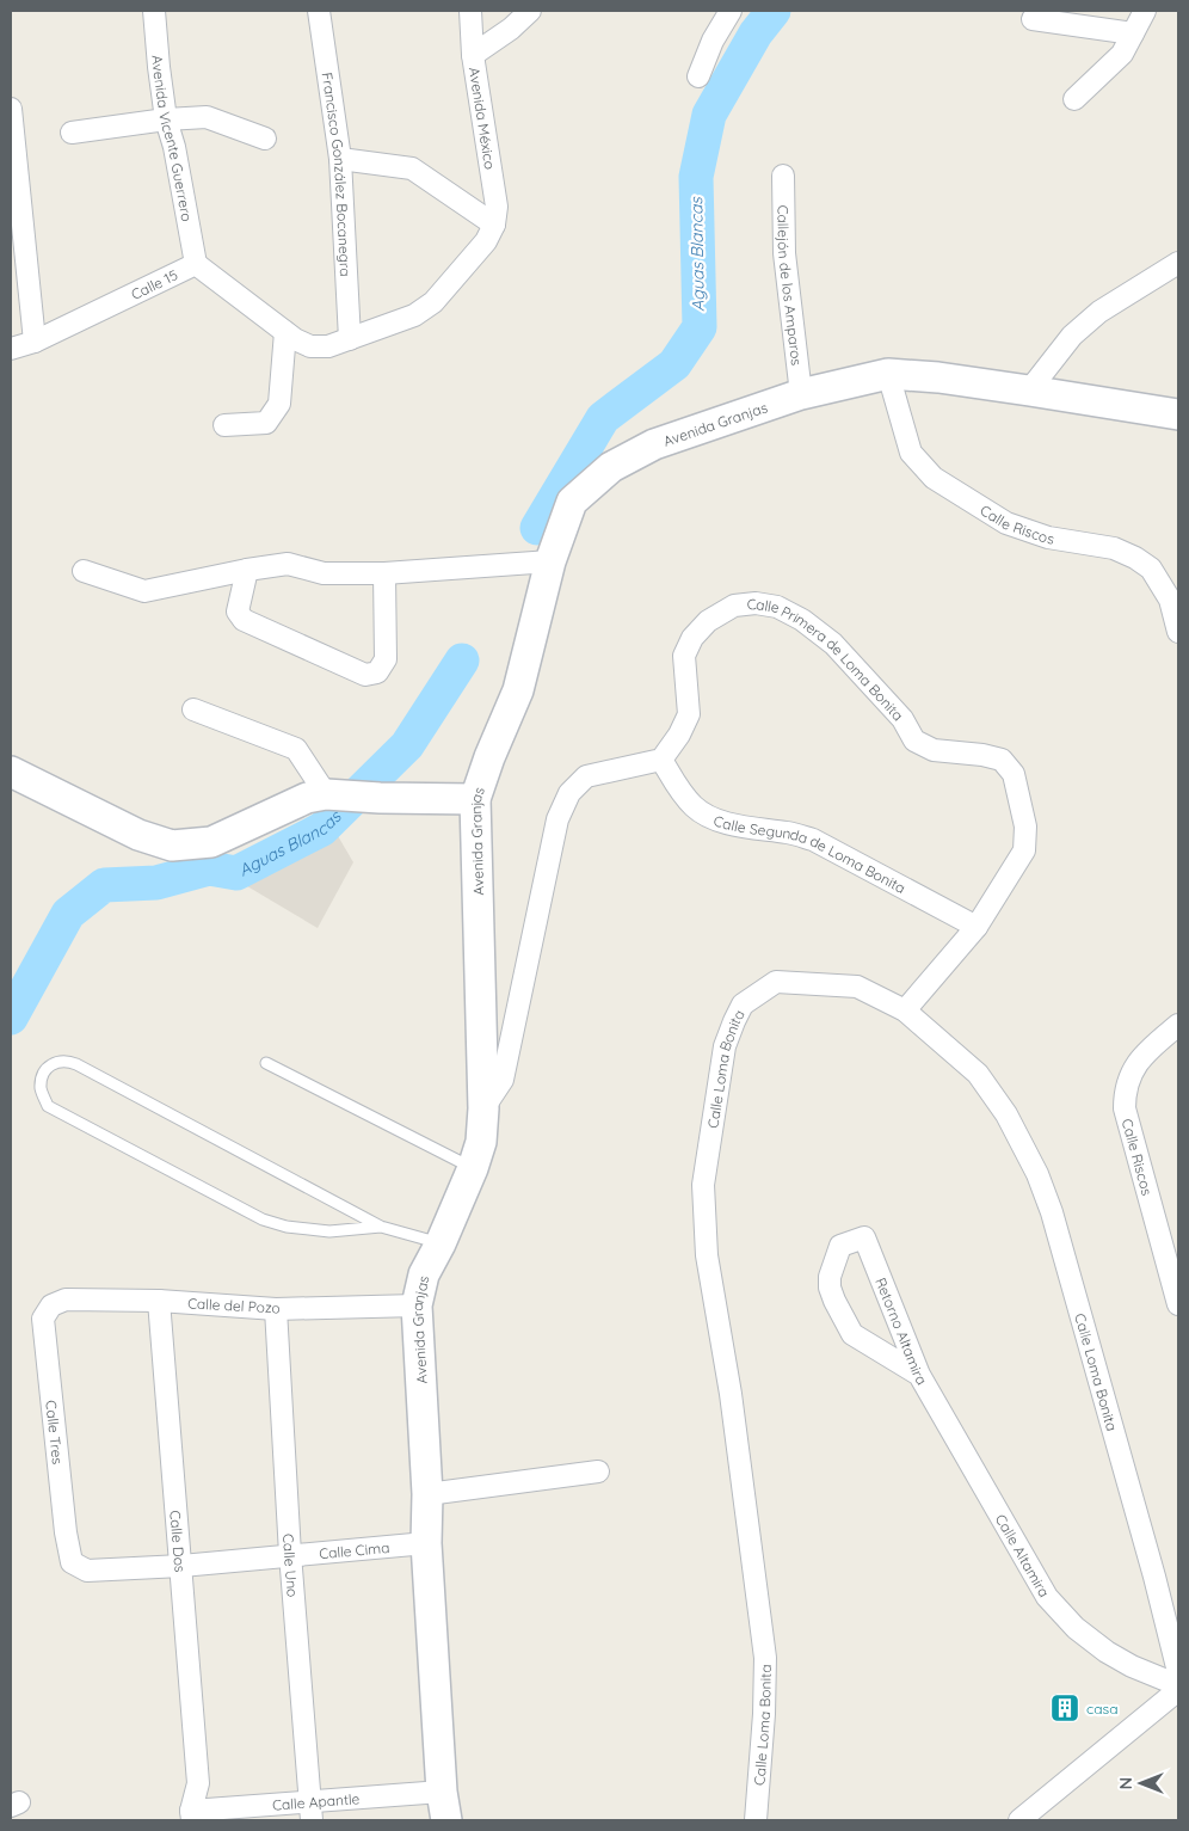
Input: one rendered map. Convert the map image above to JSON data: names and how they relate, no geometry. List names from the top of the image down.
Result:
{
  "streets": {
    "main road": ["Avenida Granjas"],
    "street": [
      "Avenida México",
      "Avenida Vicente Guerrero",
      "Francisco González Bocanegra",
      "Calle 15",
      "Callejón de los Amparos",
      "Calle Riscos",
      "Calle Primera de Loma Bonita",
      "Calle Segunda de Loma Bonita",
      "Calle Loma Bonita",
      "Calle del Pozo",
      "Retorno Altamira",
      "Calle Tres",
      "Calle Dos",
      "Calle Cima",
      "Calle Altamira",
      "Calle Uno",
      "Calle Apantle"
    ]
  },
  "crossings": [
    ["Avenida México", "Calle 15"],
    ["Avenida Vicente Guerrero", "Calle 15"],
    ["Francisco González Bocanegra", "Calle 15"],
    ["Callejón de los Amparos", "Avenida Granjas"],
    ["Avenida Granjas", "Calle Riscos"],
    ["Avenida Granjas", "Calle del Pozo"],
    ["Avenida Granjas", "Calle Cima"],
    ["Avenida Granjas", "Calle Apantle"],
    ["Calle Primera de Loma Bonita", "Calle Segunda de Loma Bonita"],
    ["Calle Primera de Loma Bonita", "Calle Loma Bonita"],
    ["Calle del Pozo", "Calle Tres"],
    ["Calle del Pozo", "Calle Dos"],
    ["Calle del Pozo", "Calle Uno"],
    ["Retorno Altamira", "Calle Altamira"],
    ["Calle Tres", "Calle Cima"],
    ["Calle Dos", "Calle Cima"],
    ["Calle Dos", "Calle Apantle"],
    ["Calle Cima", "Calle Uno"],
    ["Calle Uno", "Calle Apantle"]
  ],
  "water": ["Aguas Blancas"],
  "places": {
    "building": ["casa"]
  },
  "north": "left"
}
